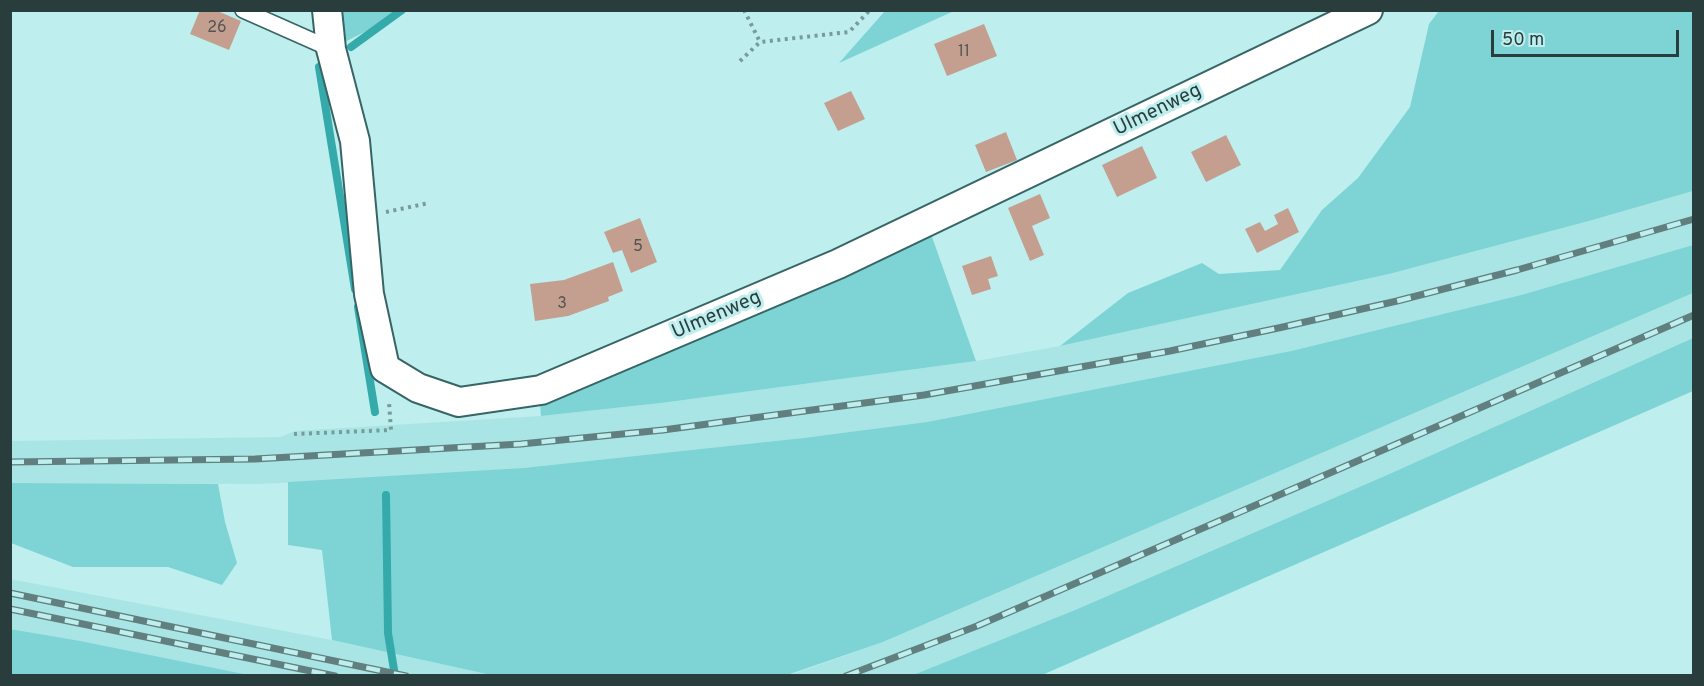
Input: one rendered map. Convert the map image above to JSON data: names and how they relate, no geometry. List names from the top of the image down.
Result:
{
  "streets": {
    "street": ["Ulmenweg"]
  },
  "house_numbers": [
    "26",
    "11",
    "5",
    "3"
  ],
  "scale_bar": "50 m"
}
